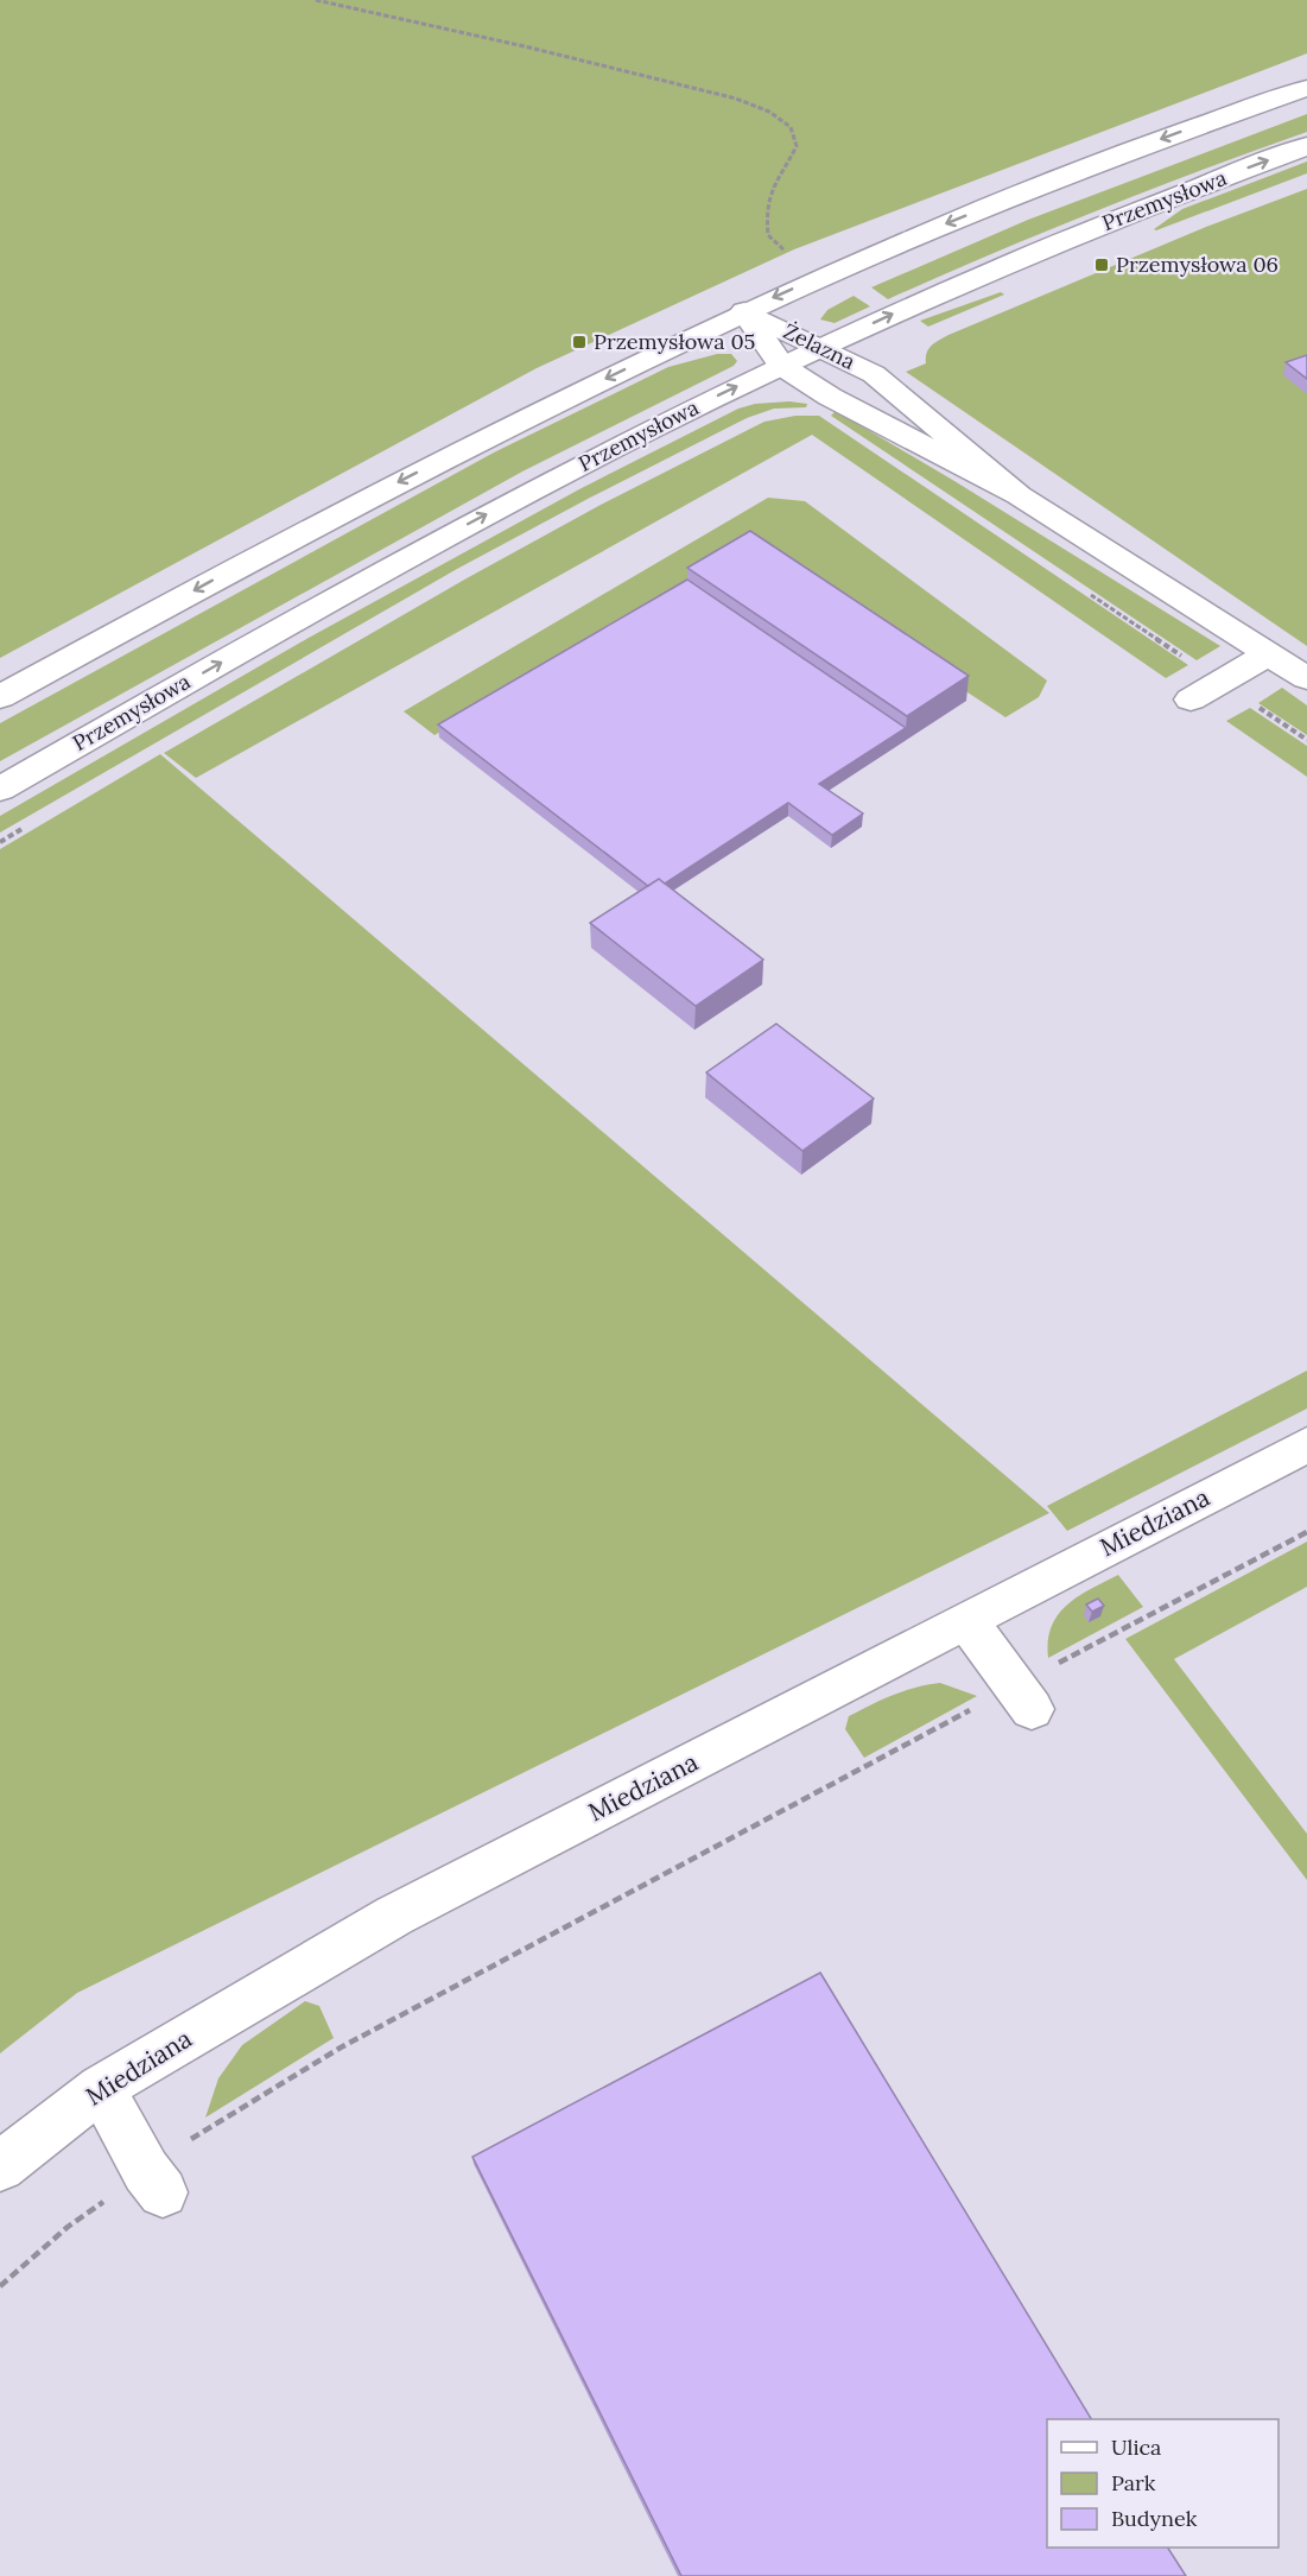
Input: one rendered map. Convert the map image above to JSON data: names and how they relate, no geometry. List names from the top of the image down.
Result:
{
  "streets": {
    "main road": ["Przemysłowa", "Żelazna", "Miedziana"]
  },
  "crossings": [
    ["Przemysłowa", "Żelazna"]
  ],
  "places": {
    "transit": ["Przemysłowa 06", "Przemysłowa 05"]
  },
  "legend": ["Ulica", "Park", "Budynek"]
}
